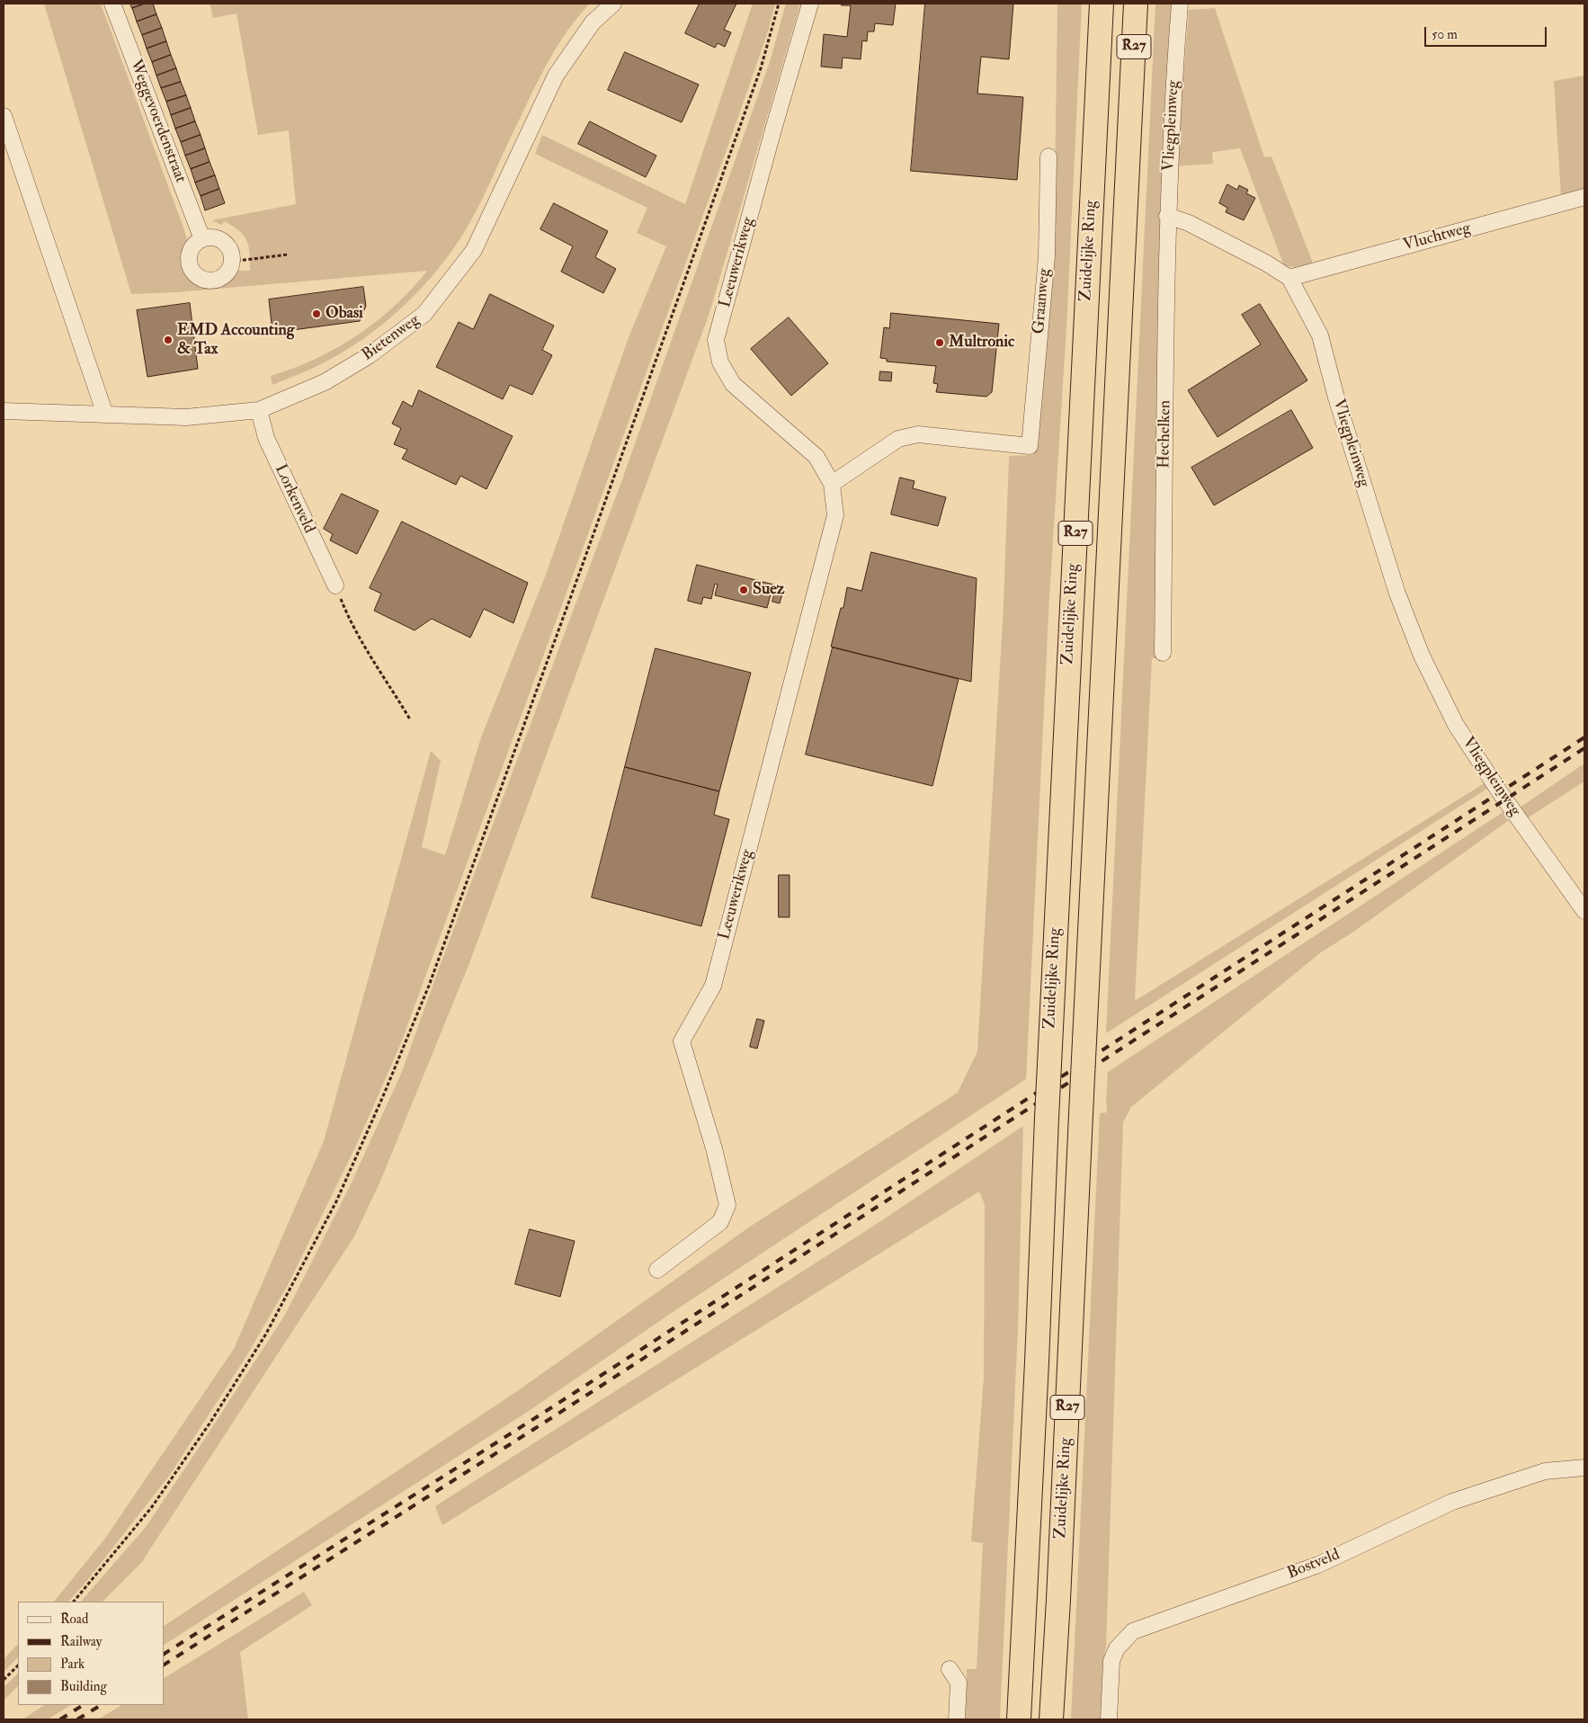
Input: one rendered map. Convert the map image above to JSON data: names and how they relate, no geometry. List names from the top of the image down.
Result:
{
  "streets": {
    "highway": ["R27", "Zuidelijke Ring"],
    "street": [
      "Weggevoerdenstraat",
      "Vliegpleinweg",
      "Vluchtweg",
      "Leeuwerikweg",
      "Graanweg",
      "Bietenweg",
      "Hechelken",
      "Lorkenveld",
      "Bostveld"
    ]
  },
  "crossings": [
    ["Vliegpleinweg", "Vluchtweg"],
    ["Vliegpleinweg", "Hechelken"],
    ["Leeuwerikweg", "Graanweg"],
    ["Bietenweg", "Lorkenveld"]
  ],
  "places": [
    "Obasi",
    "EMD Accounting & Tax",
    "Multronic",
    "Suez"
  ],
  "legend": [
    "Road",
    "Railway",
    "Park",
    "Building"
  ],
  "scale_bar": "50 m"
}
